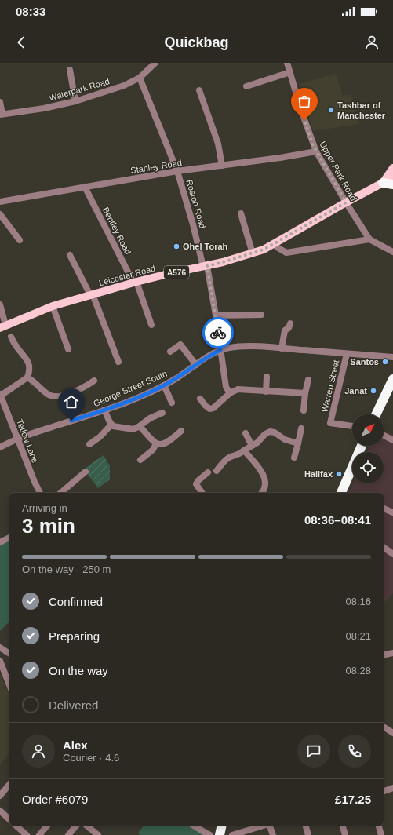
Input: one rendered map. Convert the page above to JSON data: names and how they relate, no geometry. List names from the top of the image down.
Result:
{
  "streets": {
    "main road": ["A576", "Leicester Road"],
    "street": [
      "Waterpark Road",
      "Stanley Road",
      "Upper Park Road",
      "Roston Road",
      "Bentley Road",
      "Warren Street",
      "George Street South",
      "Tetlow Lane"
    ]
  },
  "crossings": [
    ["Waterpark Road", "Roston Road"],
    ["Stanley Road", "Upper Park Road"],
    ["Stanley Road", "Roston Road"],
    ["Stanley Road", "Bentley Road"],
    ["Upper Park Road", "Leicester Road"],
    ["Roston Road", "Leicester Road"],
    ["Roston Road", "George Street South"],
    ["Bentley Road", "Leicester Road"],
    ["Warren Street", "George Street South"],
    ["George Street South", "Tetlow Lane"]
  ],
  "places": [
    "Tashbar of Manchester",
    "Ohel Torah",
    "Santos",
    "Janat",
    "Halifax"
  ],
  "north": "top right",
  "page": {
    "status": "08:33",
    "header": "Quickbag",
    "heading": ["3 min", "Arriving in", "08:36–08:41"],
    "panel": [
      "Alex",
      "Courier · 4.6",
      "Order #6079",
      "£17.25"
    ],
    "bar": "On the way · 250 m",
    "list": [
      ["Confirmed", "08:16"],
      ["Preparing", "08:21"],
      ["On the way", "08:28"],
      "Delivered"
    ]
  }
}
